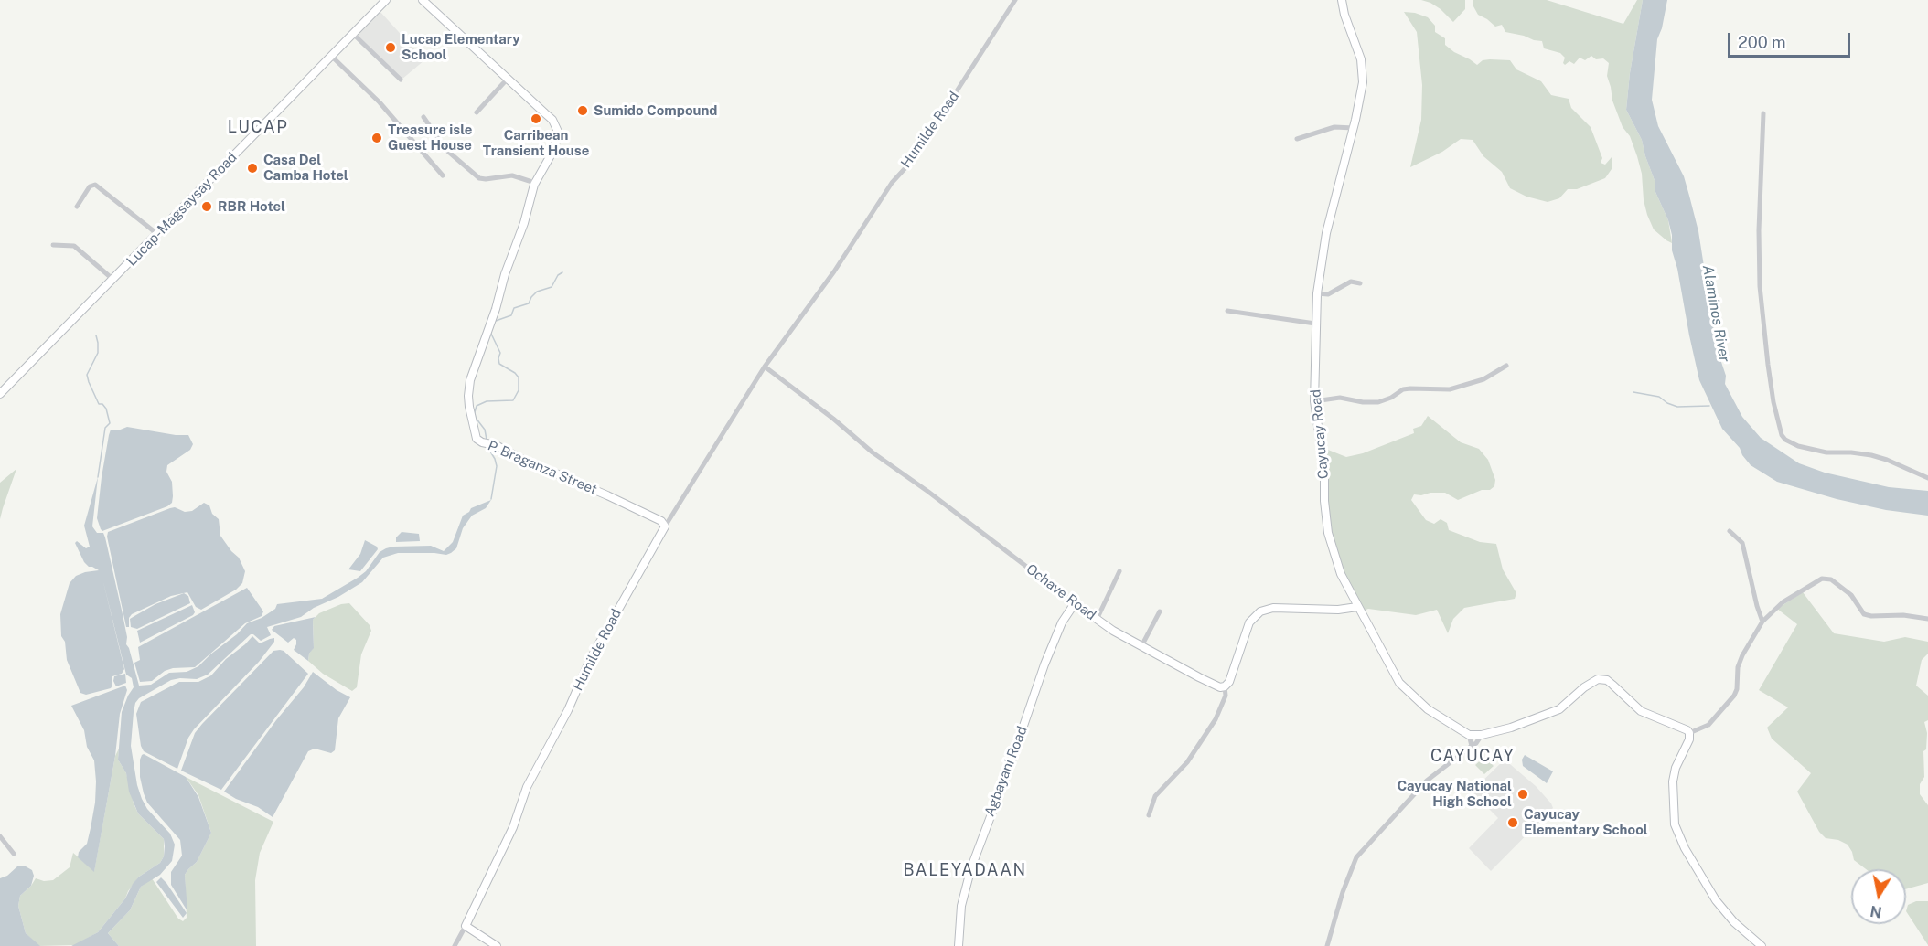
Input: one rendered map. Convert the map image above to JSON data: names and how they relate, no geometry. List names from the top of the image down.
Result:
{
  "streets": {
    "street": [
      "Humilde Road",
      "Lucap-Magsaysay Road",
      "Cayucay Road",
      "P. Braganza Street",
      "Ochave Road",
      "Agbayani Road"
    ]
  },
  "crossings": [
    ["Humilde Road", "P. Braganza Street"],
    ["Humilde Road", "Ochave Road"],
    ["Ochave Road", "Agbayani Road"]
  ],
  "districts": ["LUCAP", "CAYUCAY", "BALEYADAAN"],
  "water": ["Alaminos River"],
  "places": [
    "Lucap Elementary School",
    "Sumido Compound",
    "Carribean Transient House",
    "Treasure isle Guest House",
    "Casa Del Camba Hotel",
    "RBR Hotel",
    "Cayucay National High School",
    "Cayucay Elementary School"
  ],
  "scale_bar": "200 m",
  "north": "bottom"
}
